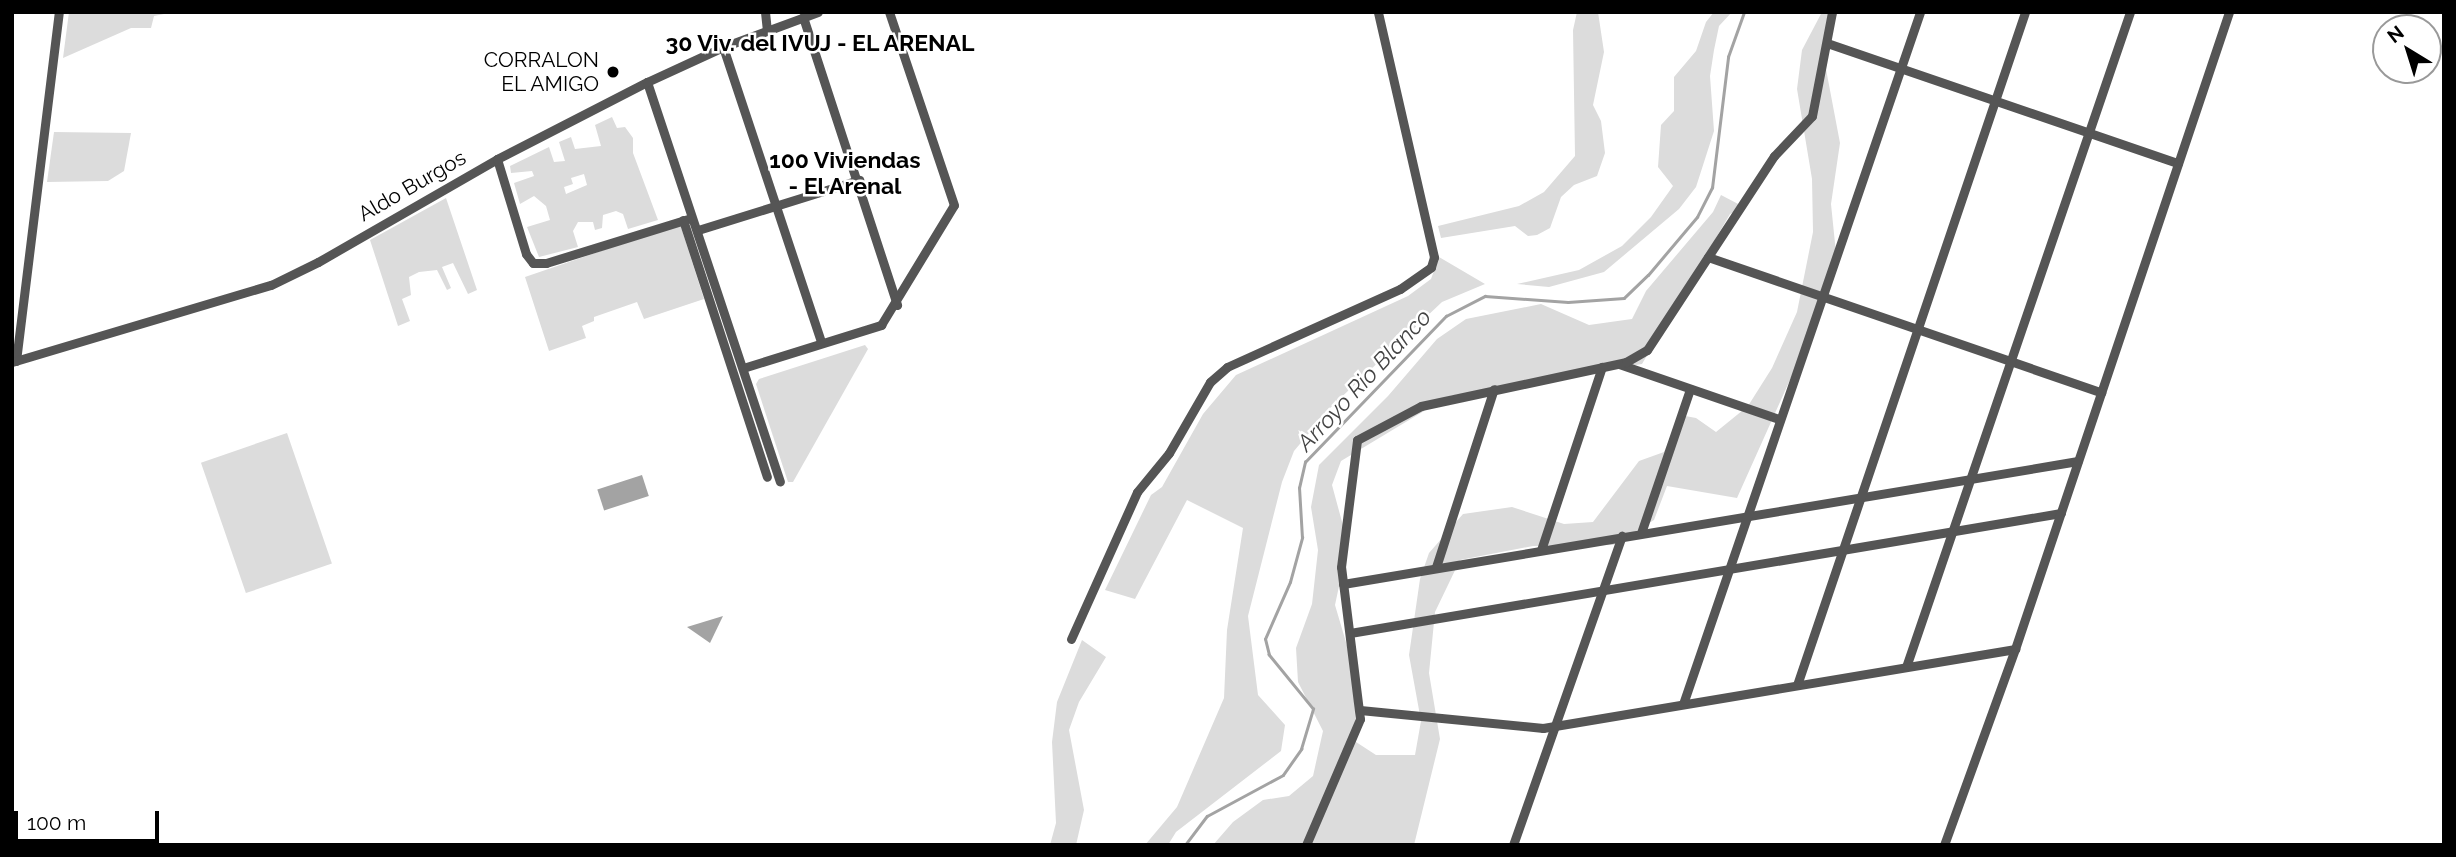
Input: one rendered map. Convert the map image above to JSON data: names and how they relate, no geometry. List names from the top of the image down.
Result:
{
  "streets": {
    "street": ["Aldo Burgos"]
  },
  "districts": ["30 Viv. del IVUJ - EL ARENAL", "100 Viviendas - El Arenal"],
  "water": ["Arroyo Rio Blanco"],
  "places": ["CORRALON EL AMIGO"],
  "scale_bar": "100 m",
  "north": "top left"
}
